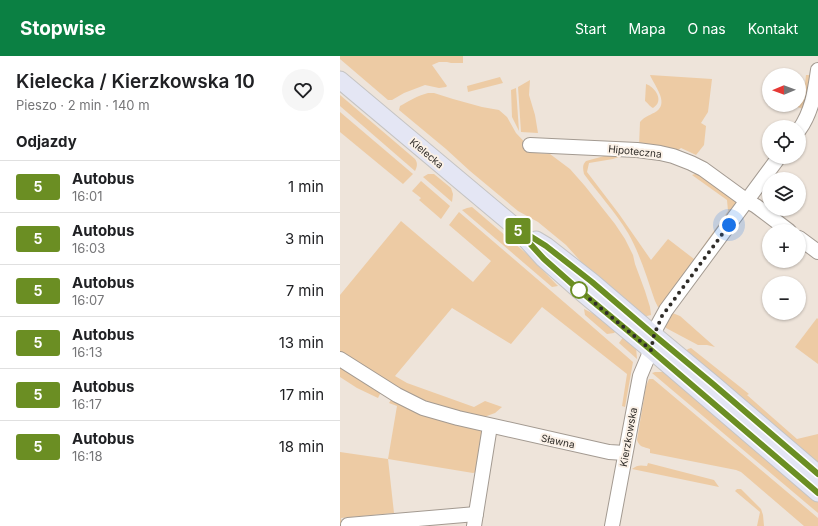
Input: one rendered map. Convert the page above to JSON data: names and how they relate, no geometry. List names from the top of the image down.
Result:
{
  "streets": {
    "main road": ["Kielecka"],
    "street": ["Hipoteczna", "Kierzkowska", "Sławna"]
  },
  "crossings": [
    ["Hipoteczna", "Kierzkowska"],
    ["Kielecka", "Kierzkowska"],
    ["Kierzkowska", "Sławna"]
  ],
  "lines": ["bus line 5"],
  "north": "left",
  "page": {
    "header": "Stopwise",
    "nav": [
      "Start",
      "Mapa",
      "O nas",
      "Kontakt"
    ],
    "heading": [
      ["Kielecka / Kierzkowska 10", "Pieszo · 2 min · 140 m"],
      "Odjazdy"
    ],
    "on_map": "5",
    "map_buttons": ["+", "−"],
    "list": [
      {
        "mark": "5",
        "name": "Autobus",
        "note": "16:01",
        "value": "1 min"
      },
      {
        "mark": "5",
        "name": "Autobus",
        "note": "16:03",
        "value": "3 min"
      },
      {
        "mark": "5",
        "name": "Autobus",
        "note": "16:07",
        "value": "7 min"
      },
      {
        "mark": "5",
        "name": "Autobus",
        "note": "16:13",
        "value": "13 min"
      },
      {
        "mark": "5",
        "name": "Autobus",
        "note": "16:17",
        "value": "17 min"
      },
      {
        "mark": "5",
        "name": "Autobus",
        "note": "16:18",
        "value": "18 min"
      }
    ]
  }
}
